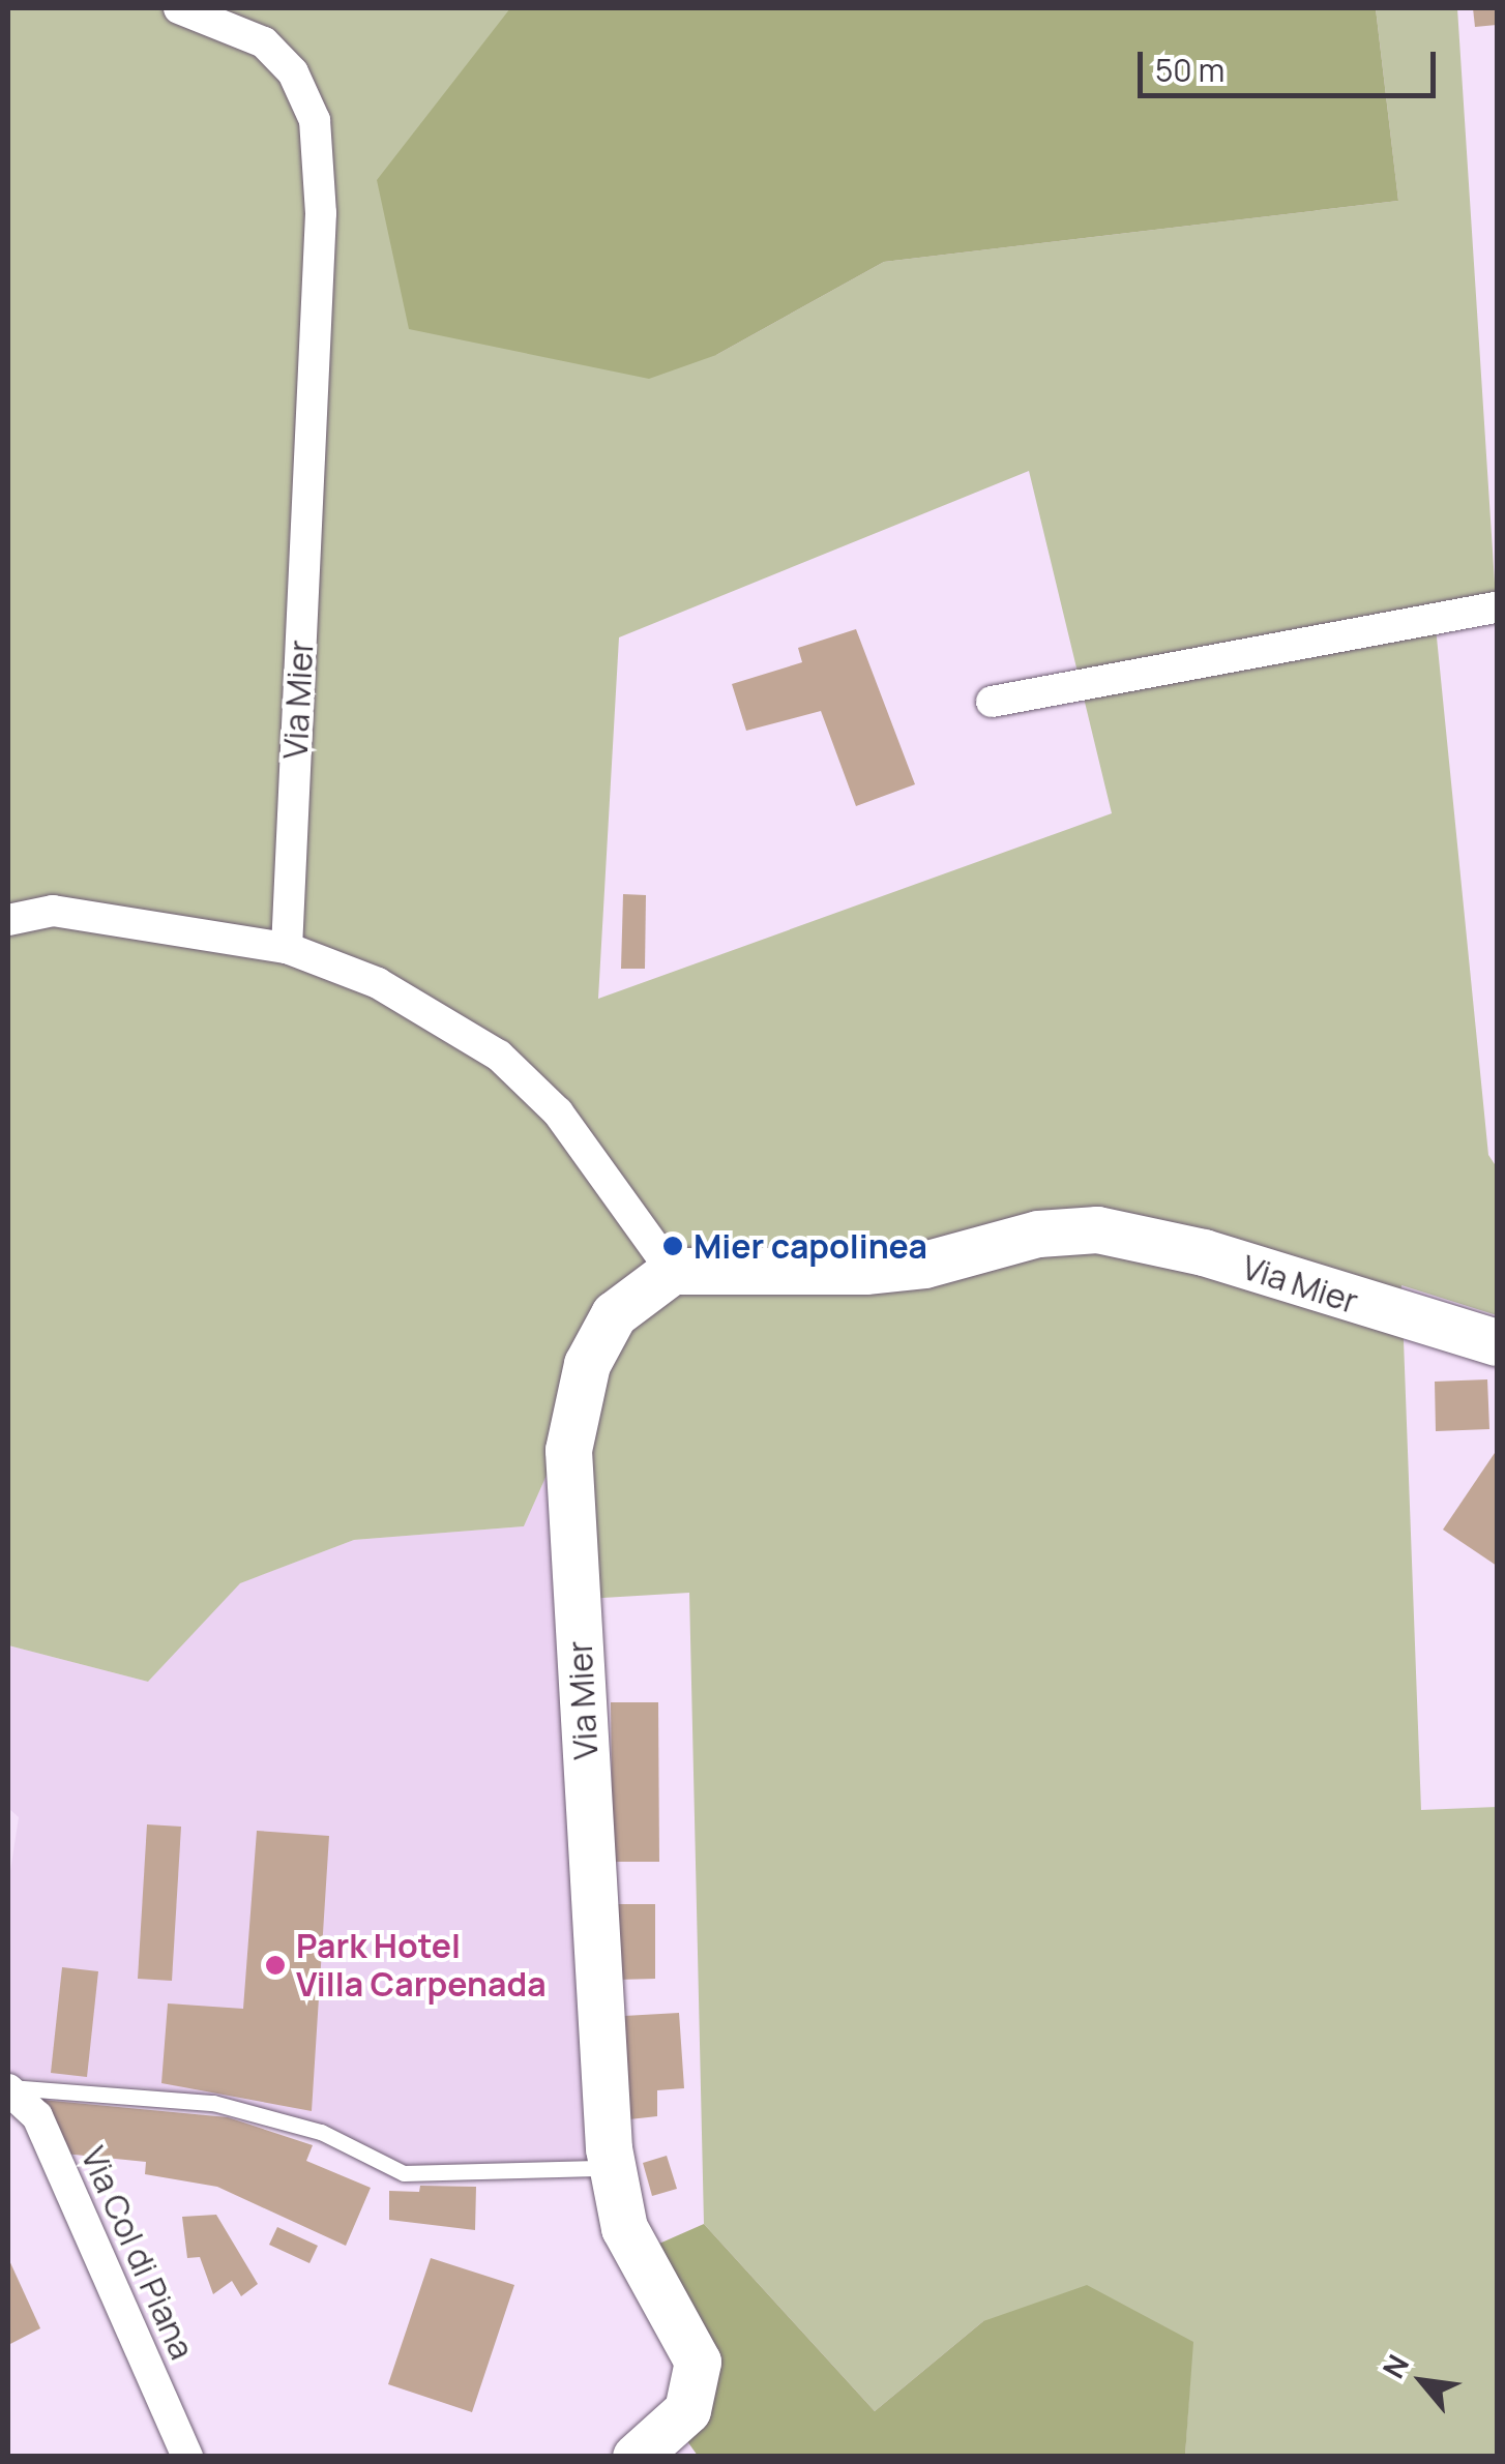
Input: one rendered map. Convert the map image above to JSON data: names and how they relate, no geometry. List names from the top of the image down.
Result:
{
  "streets": {
    "street": ["Via Mier", "Via Col di Piana"]
  },
  "places": ["Mier capolinea", "Park Hotel Villa Carpenada"],
  "scale_bar": "50 m",
  "north": "top left"
}
